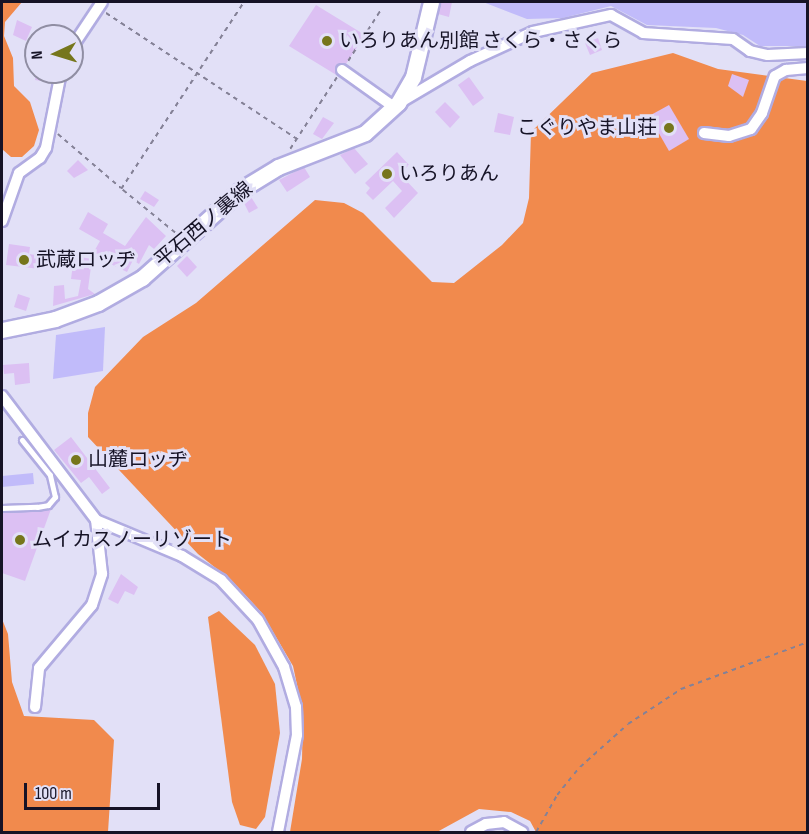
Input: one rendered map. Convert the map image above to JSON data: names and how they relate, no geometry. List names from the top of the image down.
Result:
{
  "streets": {
    "main road": ["平石西ノ裏線"]
  },
  "places": [
    "いろりあん別館 さくら・さくら",
    "こぐりやま山荘",
    "いろりあん",
    "武蔵ロッヂ",
    "山麓ロッヂ",
    "ムイカスノーリゾート"
  ],
  "scale_bar": "100 m",
  "north": "left"
}
